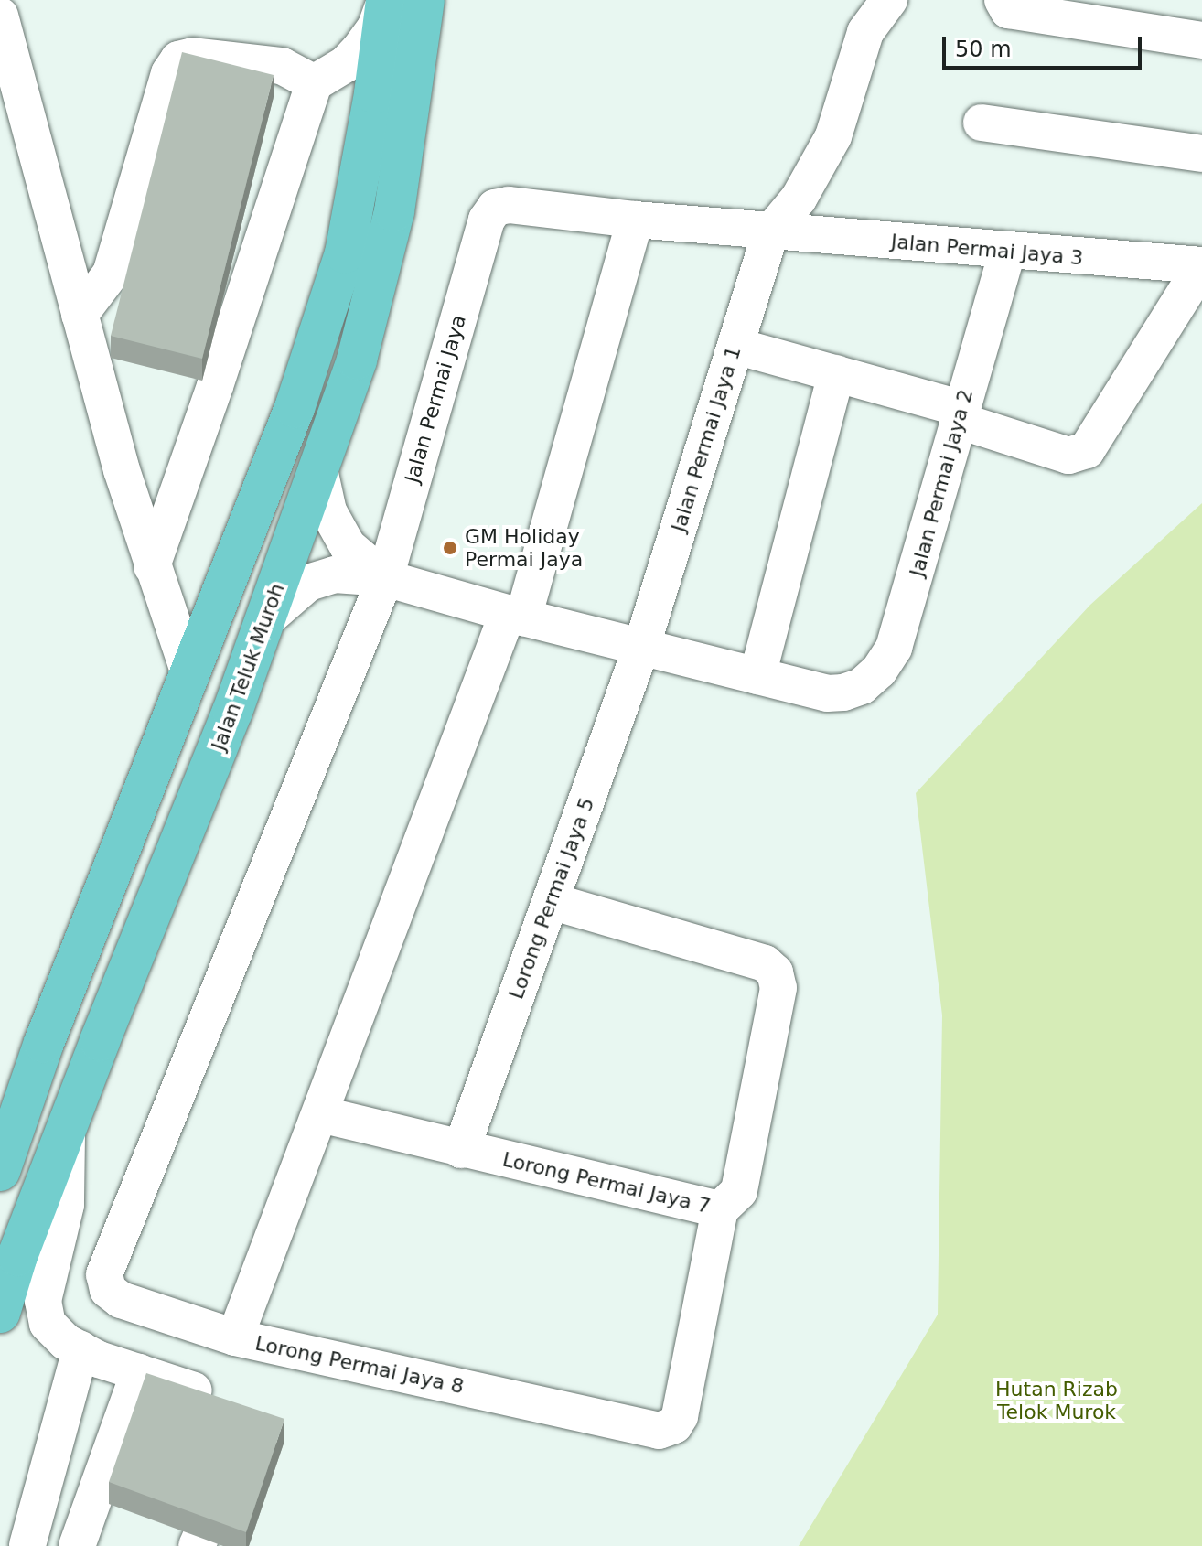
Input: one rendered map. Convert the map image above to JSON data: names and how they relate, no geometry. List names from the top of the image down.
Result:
{
  "streets": {
    "main road": ["Jalan Teluk Muroh"],
    "street": [
      "Jalan Permai Jaya 3",
      "Jalan Permai Jaya",
      "Jalan Permai Jaya 1",
      "Jalan Permai Jaya 2",
      "Lorong Permai Jaya 5",
      "Lorong Permai Jaya 7",
      "Lorong Permai Jaya 8"
    ]
  },
  "crossings": [
    ["Jalan Permai Jaya 3", "Jalan Permai Jaya"],
    ["Jalan Permai Jaya 3", "Jalan Permai Jaya 1"],
    ["Jalan Permai Jaya 3", "Jalan Permai Jaya 2"],
    ["Jalan Permai Jaya 3", "Lorong Permai Jaya 8"],
    ["Jalan Permai Jaya", "Lorong Permai Jaya 8"],
    ["Jalan Permai Jaya 1", "Lorong Permai Jaya 5"],
    ["Lorong Permai Jaya 5", "Lorong Permai Jaya 7"],
    ["Lorong Permai Jaya 7", "Lorong Permai Jaya 8"]
  ],
  "parks": ["Hutan Rizab Telok Murok"],
  "places": ["GM Holiday Permai Jaya"],
  "scale_bar": "50 m"
}
